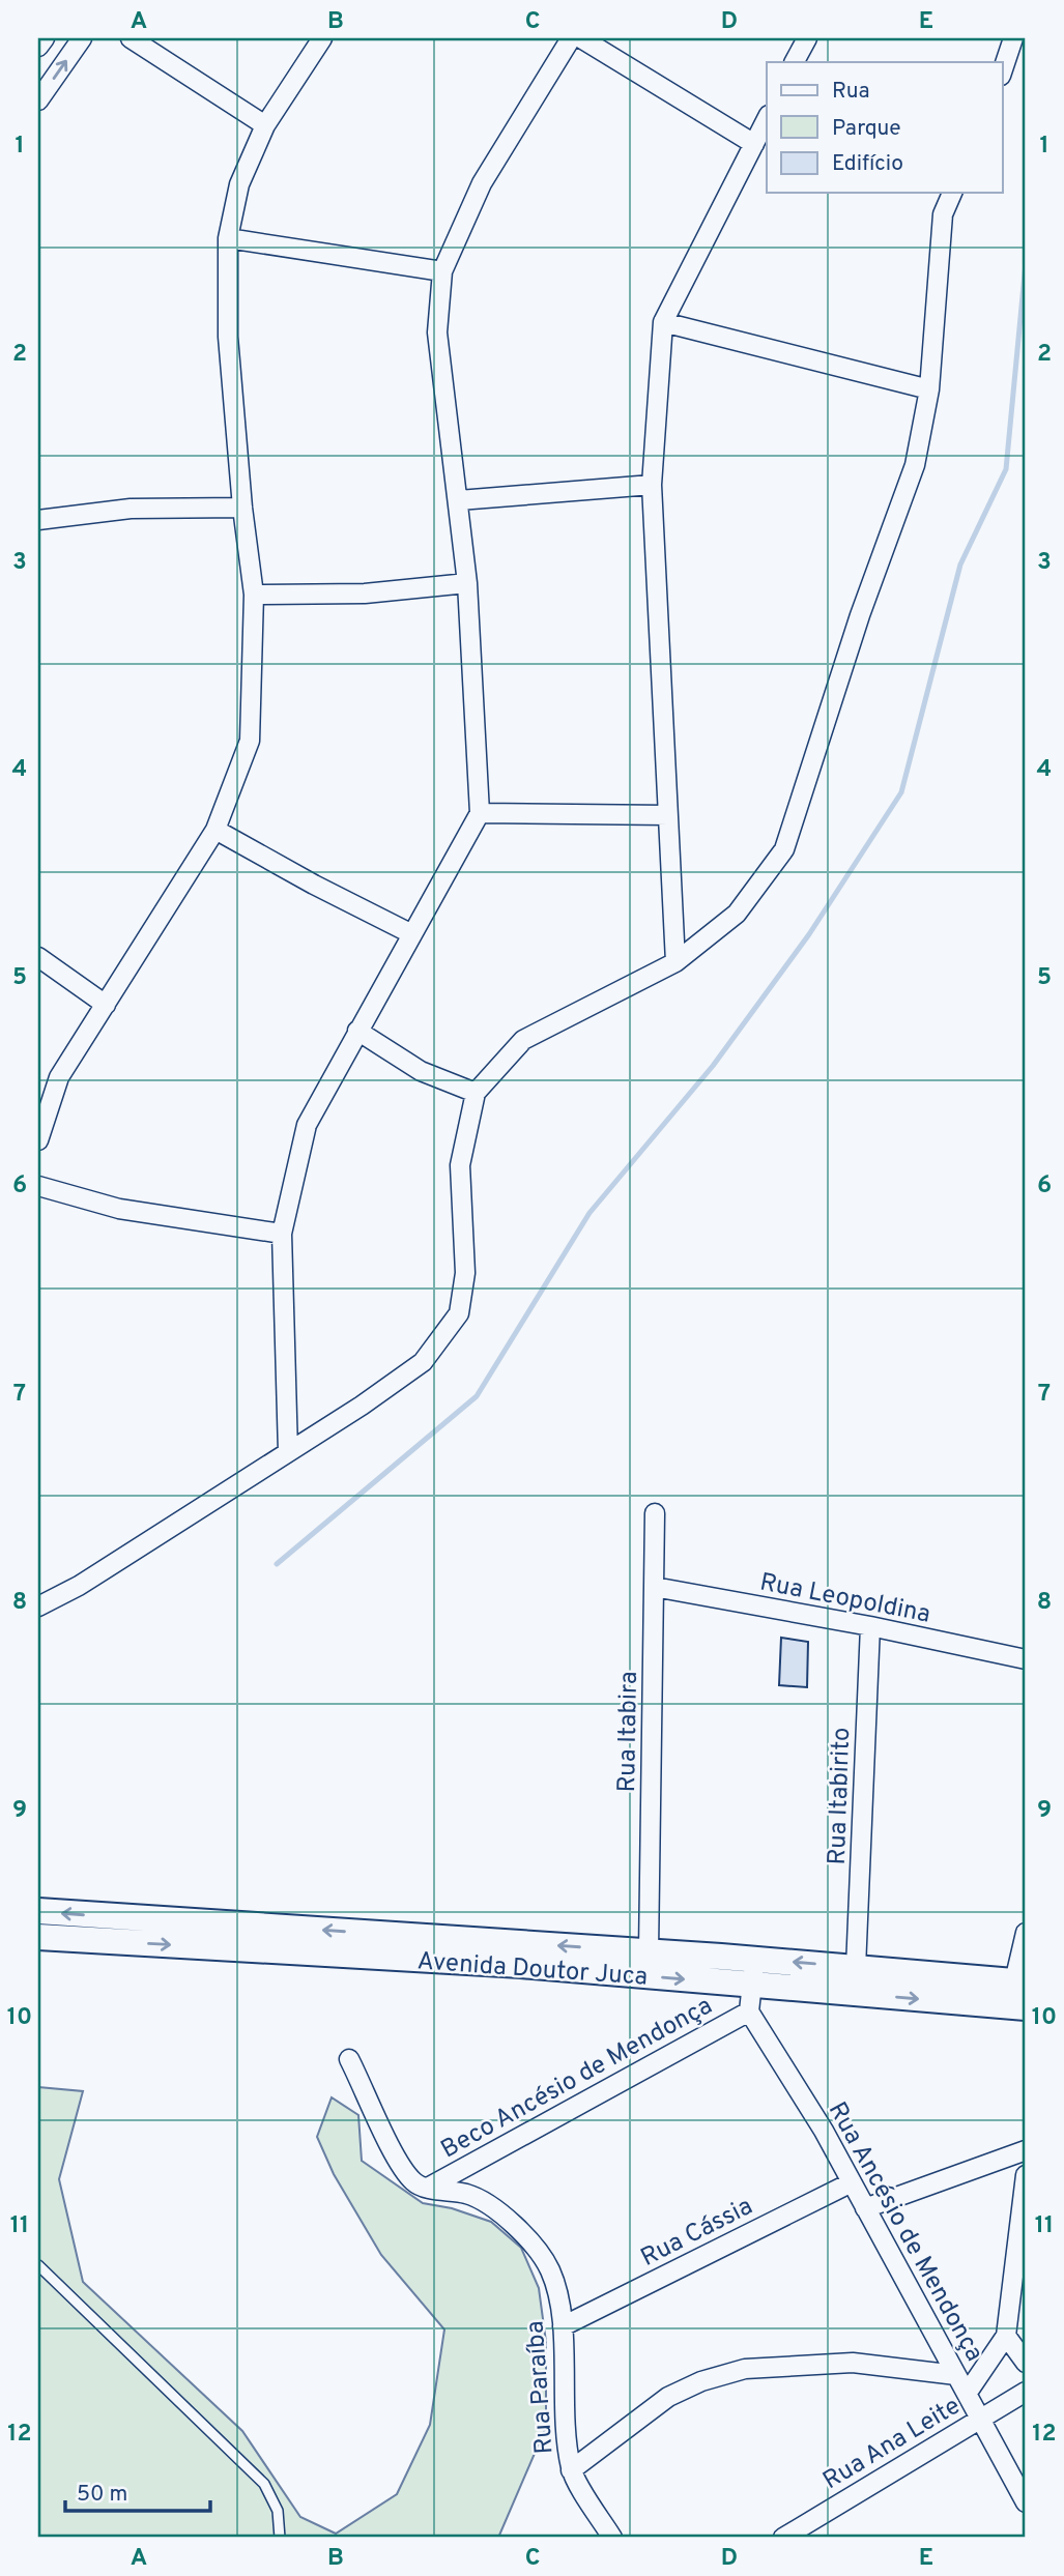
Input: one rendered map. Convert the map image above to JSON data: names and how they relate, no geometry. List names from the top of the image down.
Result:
{
  "streets": {
    "main road": ["Avenida Doutor Juca"],
    "street": [
      "Rua Leopoldina",
      "Rua Itabira",
      "Rua Itabirito",
      "Beco Ancésio de Mendonça",
      "Rua Cássia",
      "Rua Ancésio de Mendonça",
      "Rua Paraíba",
      "Rua Ana Leite"
    ]
  },
  "crossings": [
    ["Rua Leopoldina", "Rua Itabira"],
    ["Rua Leopoldina", "Rua Itabirito"],
    ["Rua Itabira", "Avenida Doutor Juca"],
    ["Rua Itabirito", "Avenida Doutor Juca"],
    ["Beco Ancésio de Mendonça", "Rua Ancésio de Mendonça"],
    ["Beco Ancésio de Mendonça", "Rua Paraíba"],
    ["Rua Cássia", "Rua Ancésio de Mendonça"],
    ["Rua Cássia", "Rua Paraíba"],
    ["Rua Ancésio de Mendonça", "Rua Ana Leite"]
  ],
  "legend": ["Rua", "Parque", "Edifício"],
  "scale_bar": "50 m",
  "grid": {
    "columns": [
      "A",
      "B",
      "C",
      "D",
      "E"
    ],
    "rows": [
      "1",
      "2",
      "3",
      "4",
      "5",
      "6",
      "7",
      "8",
      "9",
      "10",
      "11",
      "12"
    ]
  }
}
